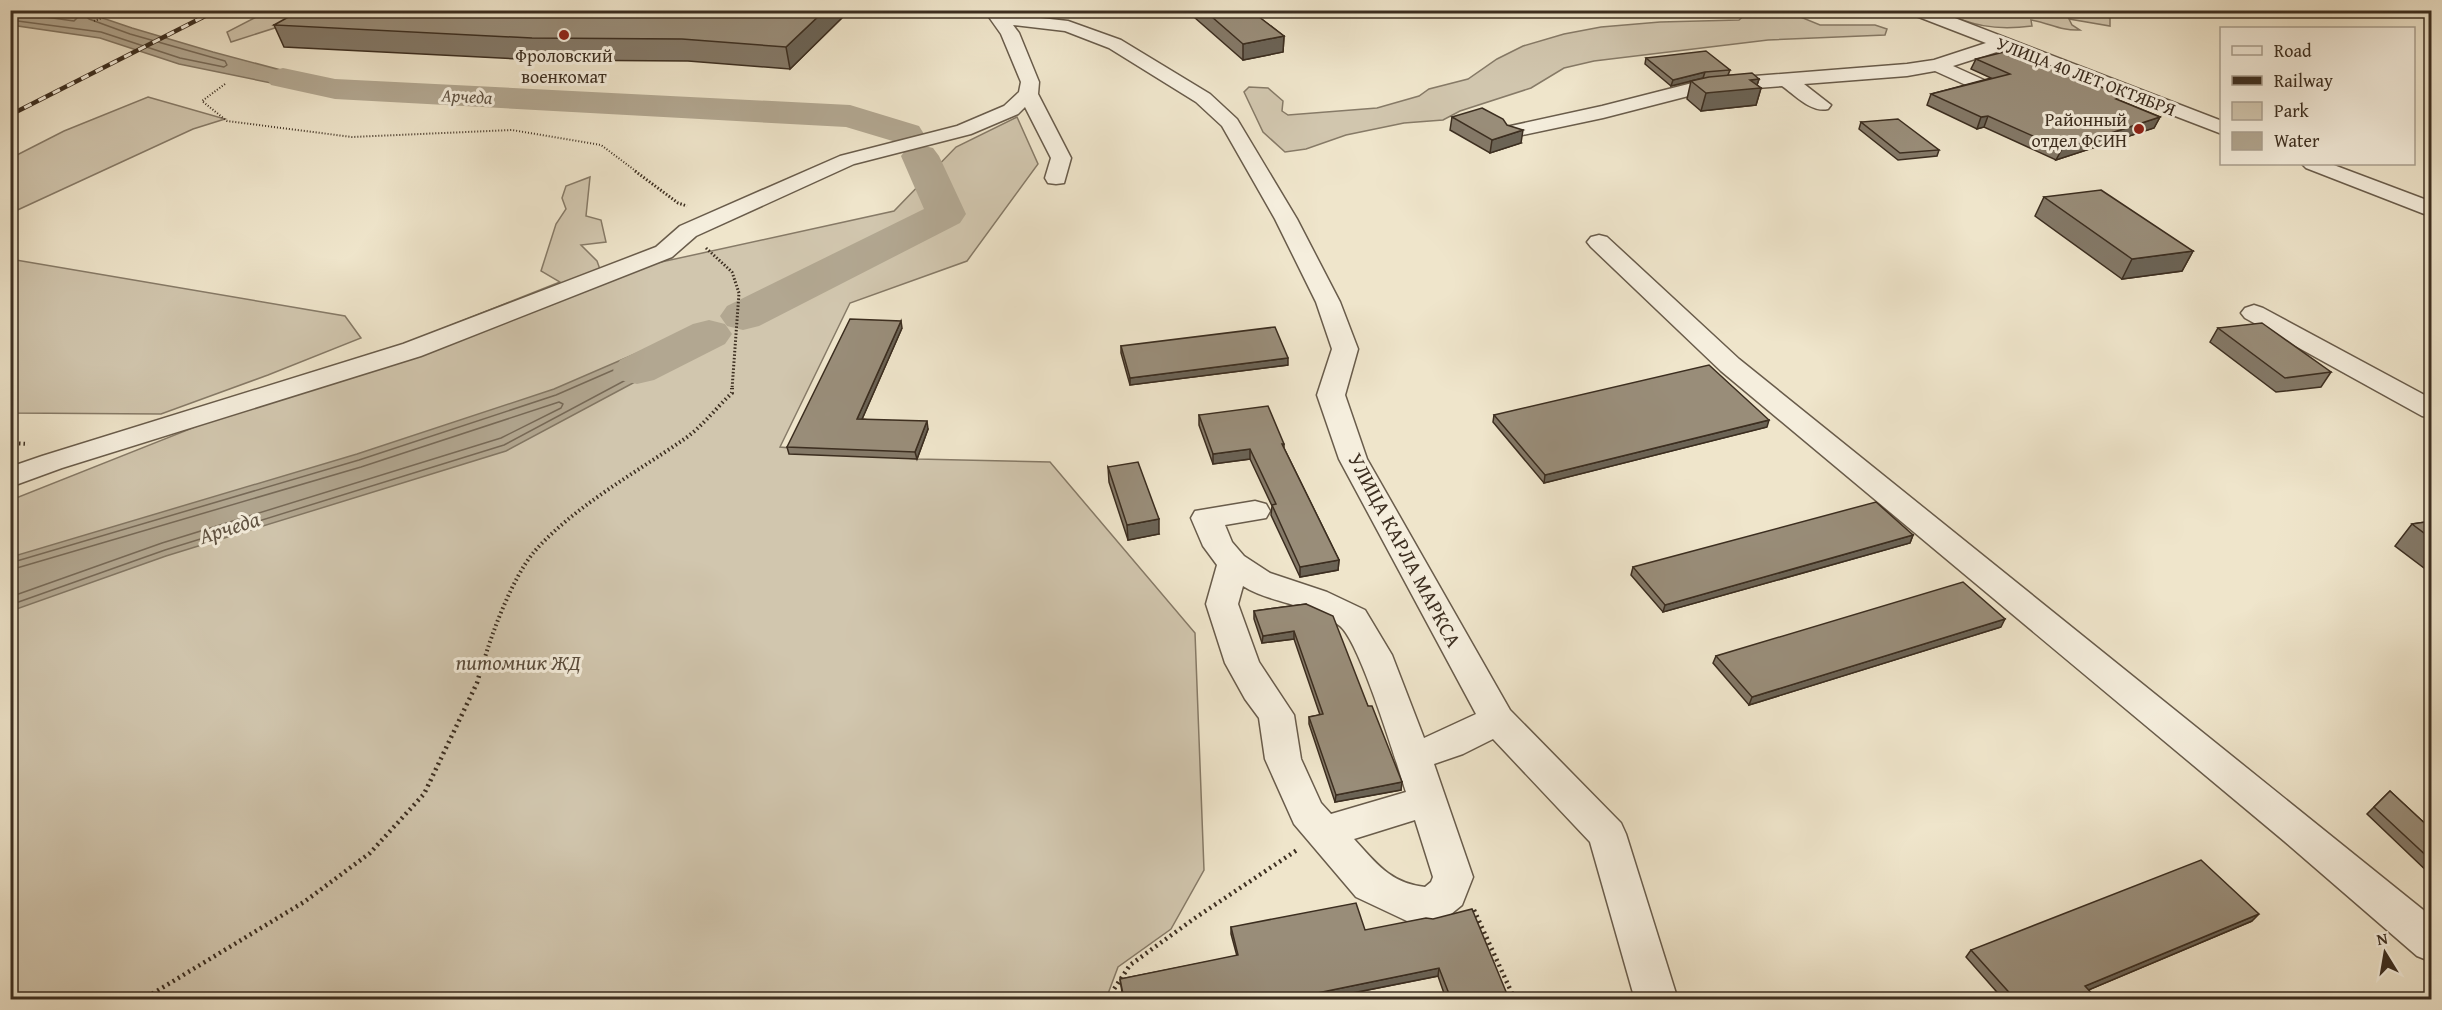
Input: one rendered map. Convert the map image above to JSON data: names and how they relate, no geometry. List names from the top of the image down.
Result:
{
  "streets": {
    "street": ["УЛИЦА 40 ЛЕТ ОКТЯБРЯ", "УЛИЦА КАРЛА МАРКСА"]
  },
  "water": ["Арчеда"],
  "parks": ["питомник ЖД"],
  "places": ["Фроловский военкомат", "Районный отдел ФСИН"],
  "legend": [
    "Road",
    "Railway",
    "Park",
    "Water"
  ],
  "north": "top"
}
